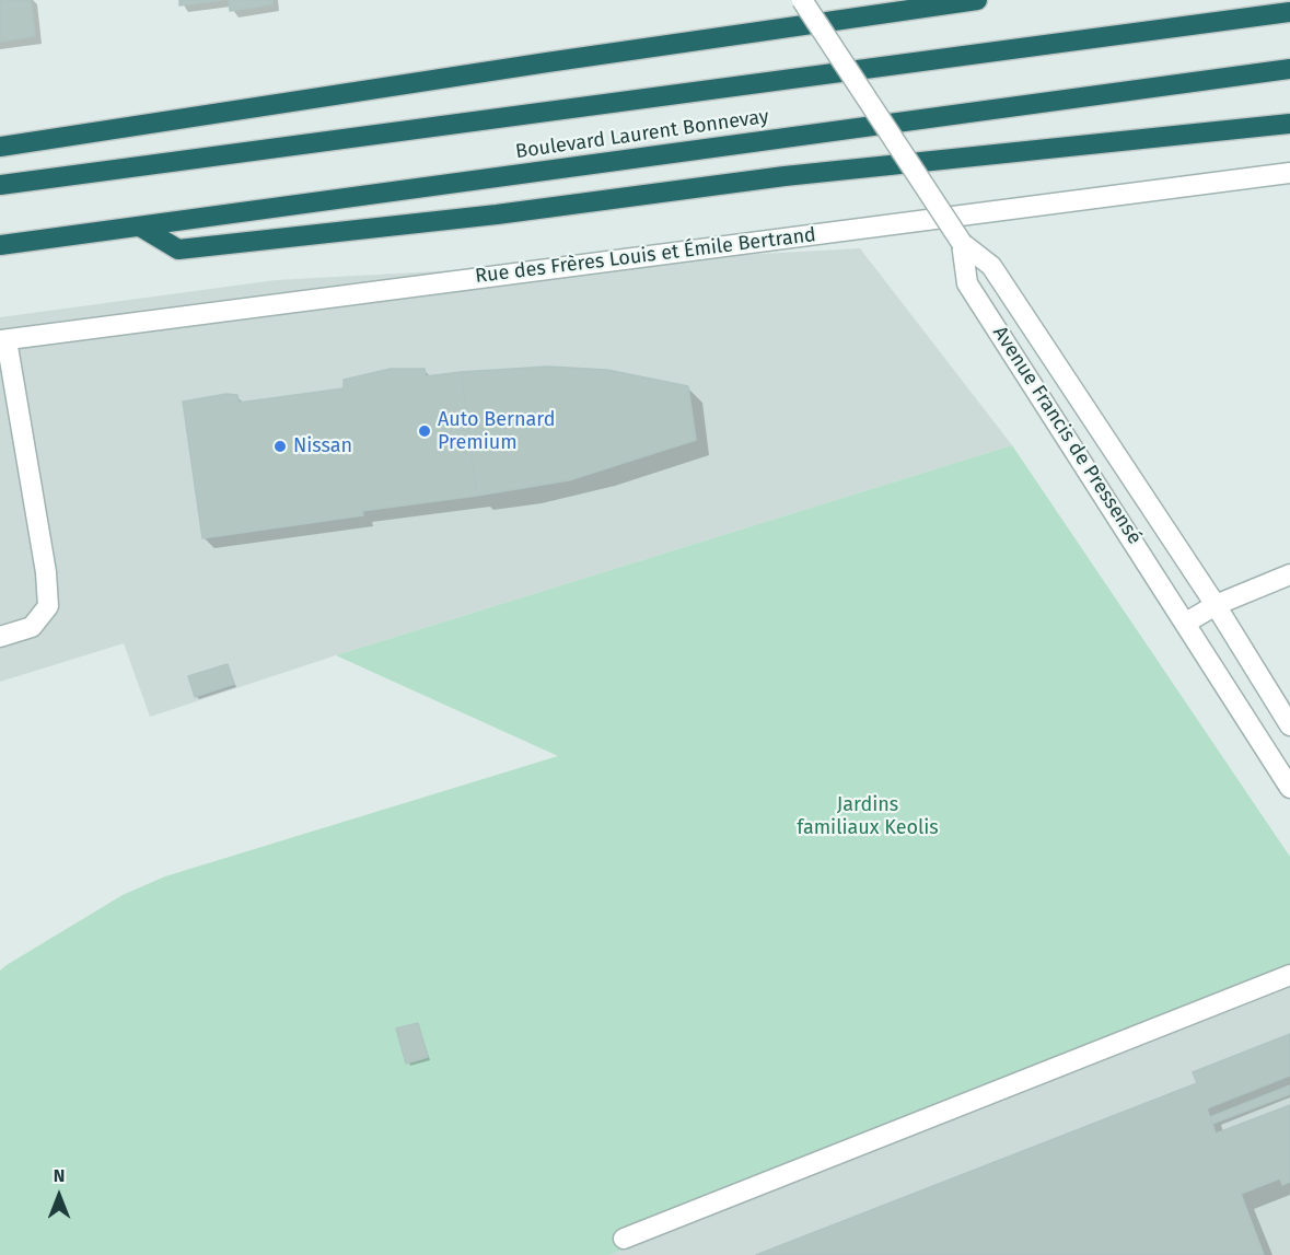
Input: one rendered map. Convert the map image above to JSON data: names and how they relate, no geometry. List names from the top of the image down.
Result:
{
  "streets": {
    "highway": ["Boulevard Laurent Bonnevay"],
    "street": ["Rue des Frères Louis et Émile Bertrand", "Avenue Francis de Pressensé"]
  },
  "parks": ["Jardins familiaux Keolis"],
  "places": ["Auto Bernard Premium", "Nissan"],
  "north": "top"
}
